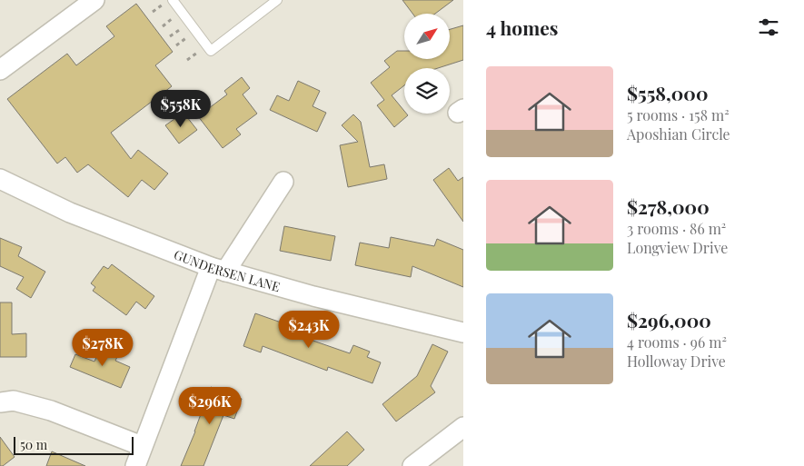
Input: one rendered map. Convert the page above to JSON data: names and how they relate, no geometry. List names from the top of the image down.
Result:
{
  "streets": {
    "street": ["GUNDERSEN LANE"]
  },
  "scale_bar": "50 m",
  "north": "top right",
  "page": {
    "heading": "4 homes",
    "list": [
      {
        "name": "$558,000",
        "note": "5 rooms · 158 m² · Aposhian Circle"
      },
      {
        "name": "$278,000",
        "note": "3 rooms · 86 m² · Longview Drive"
      },
      {
        "name": "$296,000",
        "note": "4 rooms · 96 m² · Holloway Drive"
      }
    ],
    "price": [
      "$558K",
      "$243K",
      "$278K",
      "$296K"
    ],
    "scale": "50 m"
  }
}
